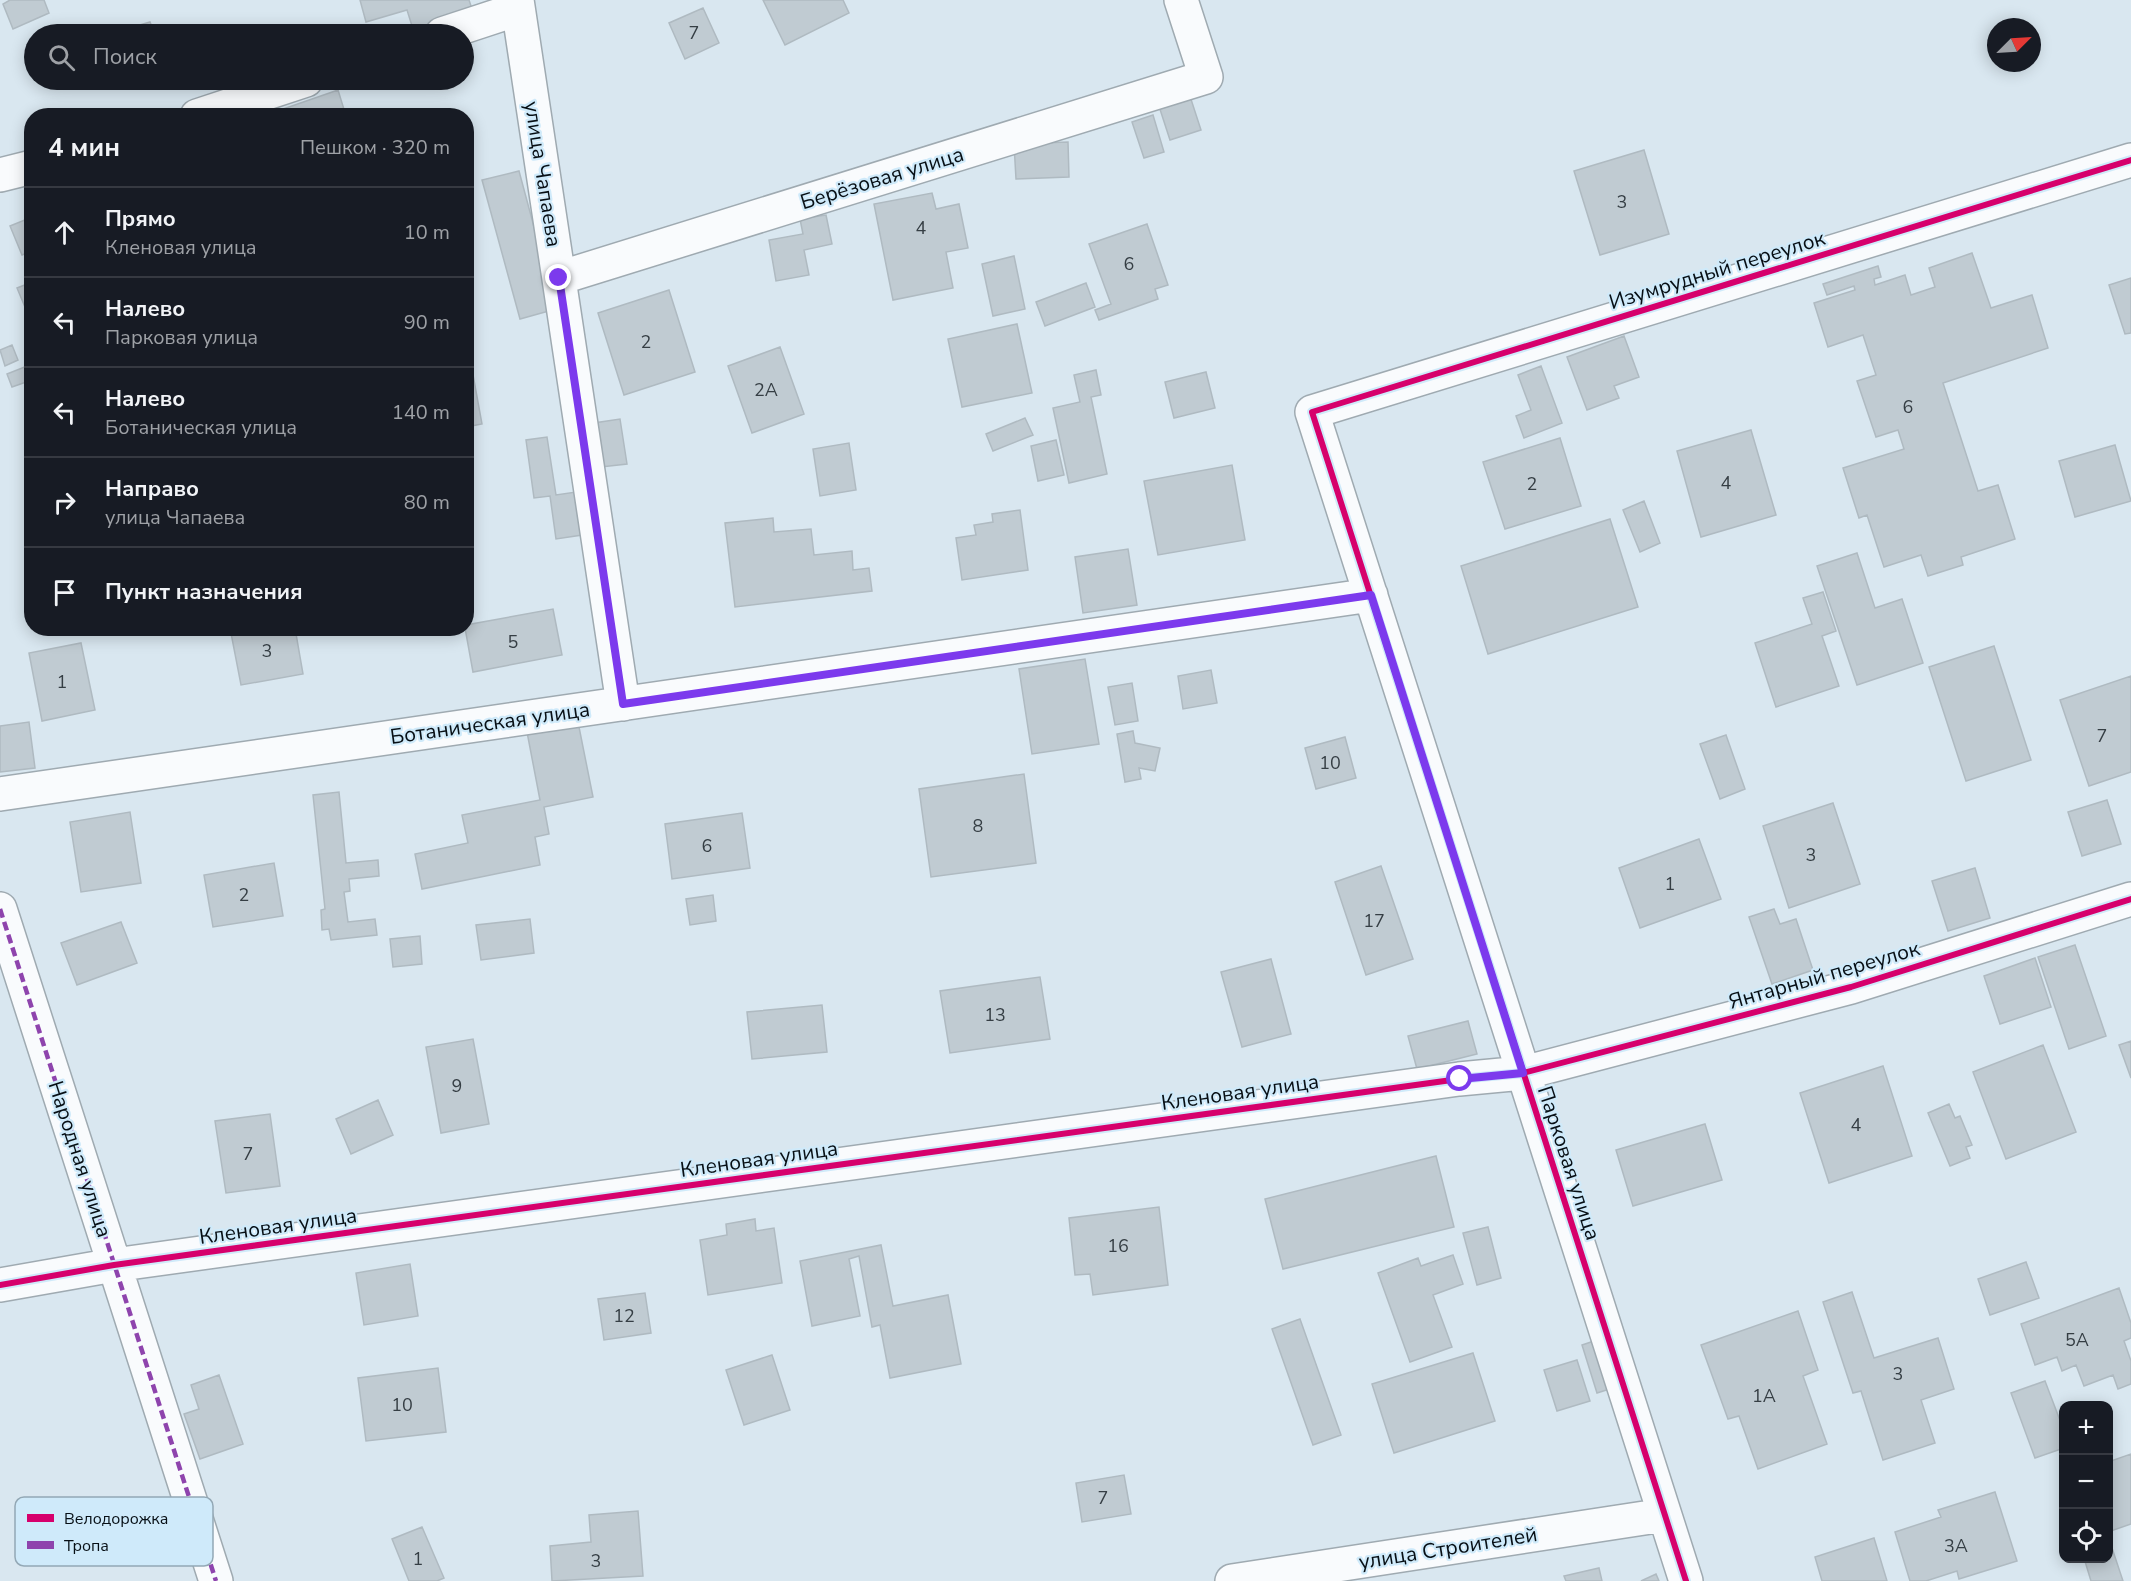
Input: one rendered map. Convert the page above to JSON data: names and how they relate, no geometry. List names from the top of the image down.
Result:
{
  "streets": {
    "street": [
      "улица Чапаева",
      "Берёзовая улица",
      "Изумрудный переулок",
      "Ботаническая улица",
      "Янтарный переулок",
      "Кленовая улица",
      "Народная улица",
      "Парковая улица",
      "улица Строителей"
    ]
  },
  "crossings": [
    ["улица Чапаева", "Берёзовая улица"],
    ["улица Чапаева", "Ботаническая улица"],
    ["Изумрудный переулок", "Парковая улица"],
    ["Ботаническая улица", "Парковая улица"],
    ["Янтарный переулок", "Кленовая улица"],
    ["Янтарный переулок", "Парковая улица"],
    ["Кленовая улица", "Народная улица"],
    ["Кленовая улица", "Парковая улица"],
    ["Парковая улица", "улица Строителей"]
  ],
  "house_numbers": [
    "7",
    "3",
    "4",
    "6",
    "2",
    "2А",
    "6",
    "4",
    "2",
    "5",
    "3",
    "1",
    "7",
    "10",
    "8",
    "6",
    "3",
    "1",
    "2",
    "17",
    "13",
    "9",
    "4",
    "7",
    "16",
    "12",
    "5А",
    "3",
    "1А",
    "10",
    "7",
    "3А",
    "1",
    "3"
  ],
  "legend": ["Велодорожка", "Тропа"],
  "north": "top right",
  "page": {
    "search": "Поиск",
    "heading": ["4 мин", "Пешком · 320 m"],
    "list": [
      ["Прямо", "Кленовая улица", "10 m"],
      ["Налево", "Парковая улица", "90 m"],
      ["Налево", "Ботаническая улица", "140 m"],
      ["Направо", "улица Чапаева", "80 m"],
      "Пункт назначения"
    ],
    "map_buttons": ["+", "−"]
  }
}
